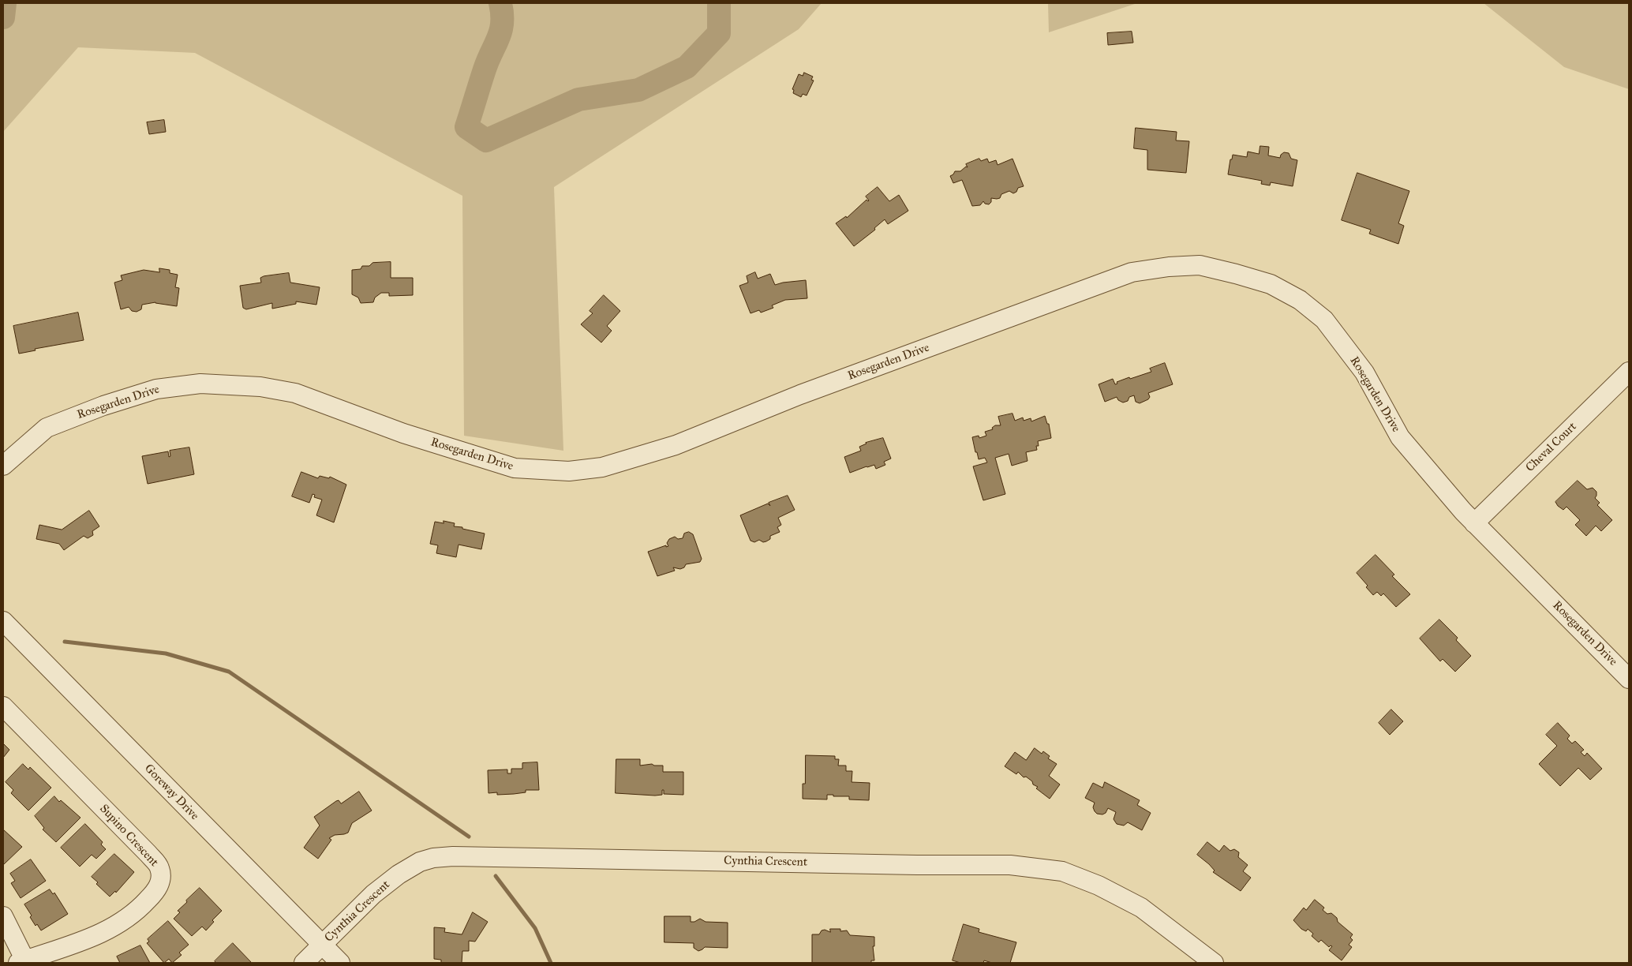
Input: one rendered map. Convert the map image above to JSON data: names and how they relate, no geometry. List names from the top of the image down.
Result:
{
  "streets": {
    "street": [
      "Rosegarden Drive",
      "Cheval Court",
      "Goreway Drive",
      "Supino Crescent",
      "Cynthia Crescent"
    ]
  },
  "crossings": [
    ["Rosegarden Drive", "Cheval Court"],
    ["Goreway Drive", "Cynthia Crescent"]
  ]
}
